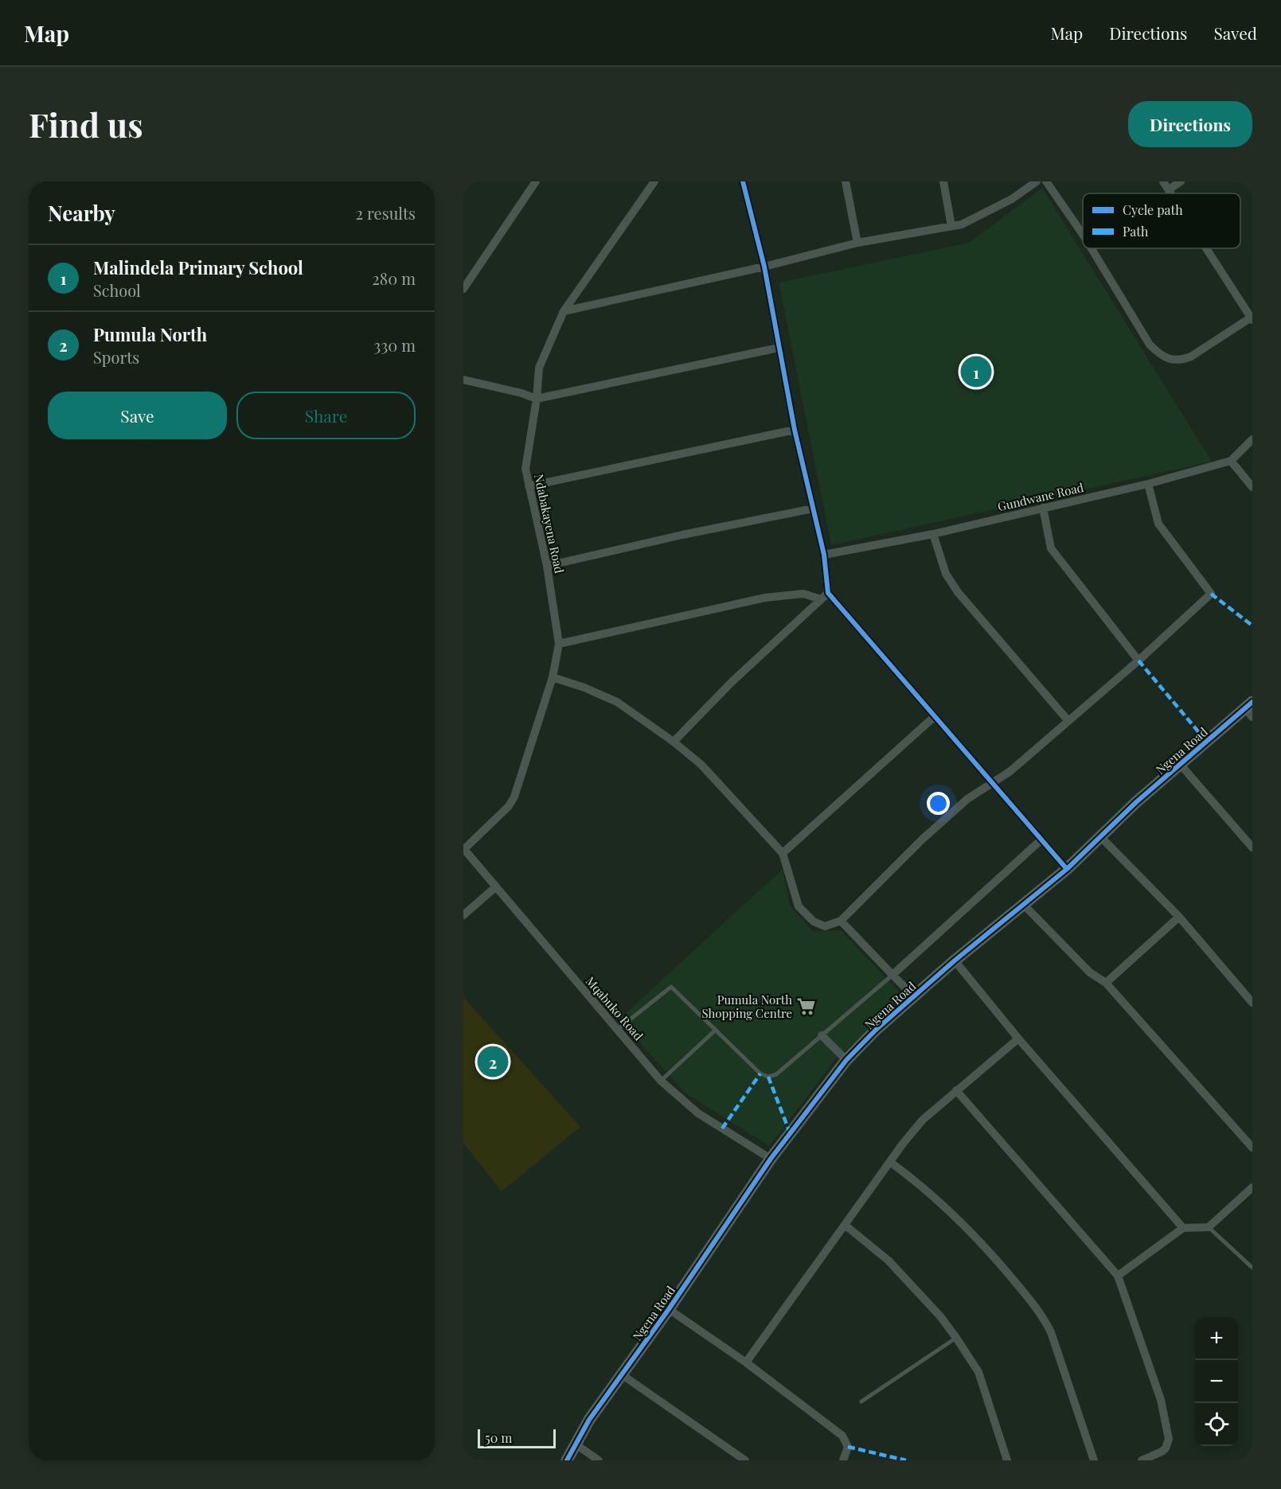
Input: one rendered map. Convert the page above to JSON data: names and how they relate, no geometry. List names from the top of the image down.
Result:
{
  "streets": {
    "street": [
      "Gundwane Road",
      "Ndabakayena Road",
      "Ngena Road",
      "Mqabuko Road"
    ]
  },
  "crossings": [
    ["Ndabakayena Road", "Mqabuko Road"],
    ["Ngena Road", "Mqabuko Road"]
  ],
  "places": {
    "supermarket": ["Pumula North Shopping Centre"]
  },
  "legend": ["Cycle path", "Path"],
  "scale_bar": "50 m",
  "page": {
    "header": "Map",
    "nav": ["Map", "Directions", "Saved"],
    "buttons": [
      "Directions",
      ["Save", "Share"]
    ],
    "title": "Find us",
    "heading": ["Nearby", "2 results"],
    "list": [
      {
        "mark": "1",
        "name": "Malindela Primary School",
        "note": "School",
        "value": "280 m"
      },
      {
        "mark": "2",
        "name": "Pumula North",
        "note": "Sports",
        "value": "330 m"
      }
    ],
    "pins": ["1", "2"],
    "map_buttons": ["+", "−"],
    "scale": "50 m"
  }
}
